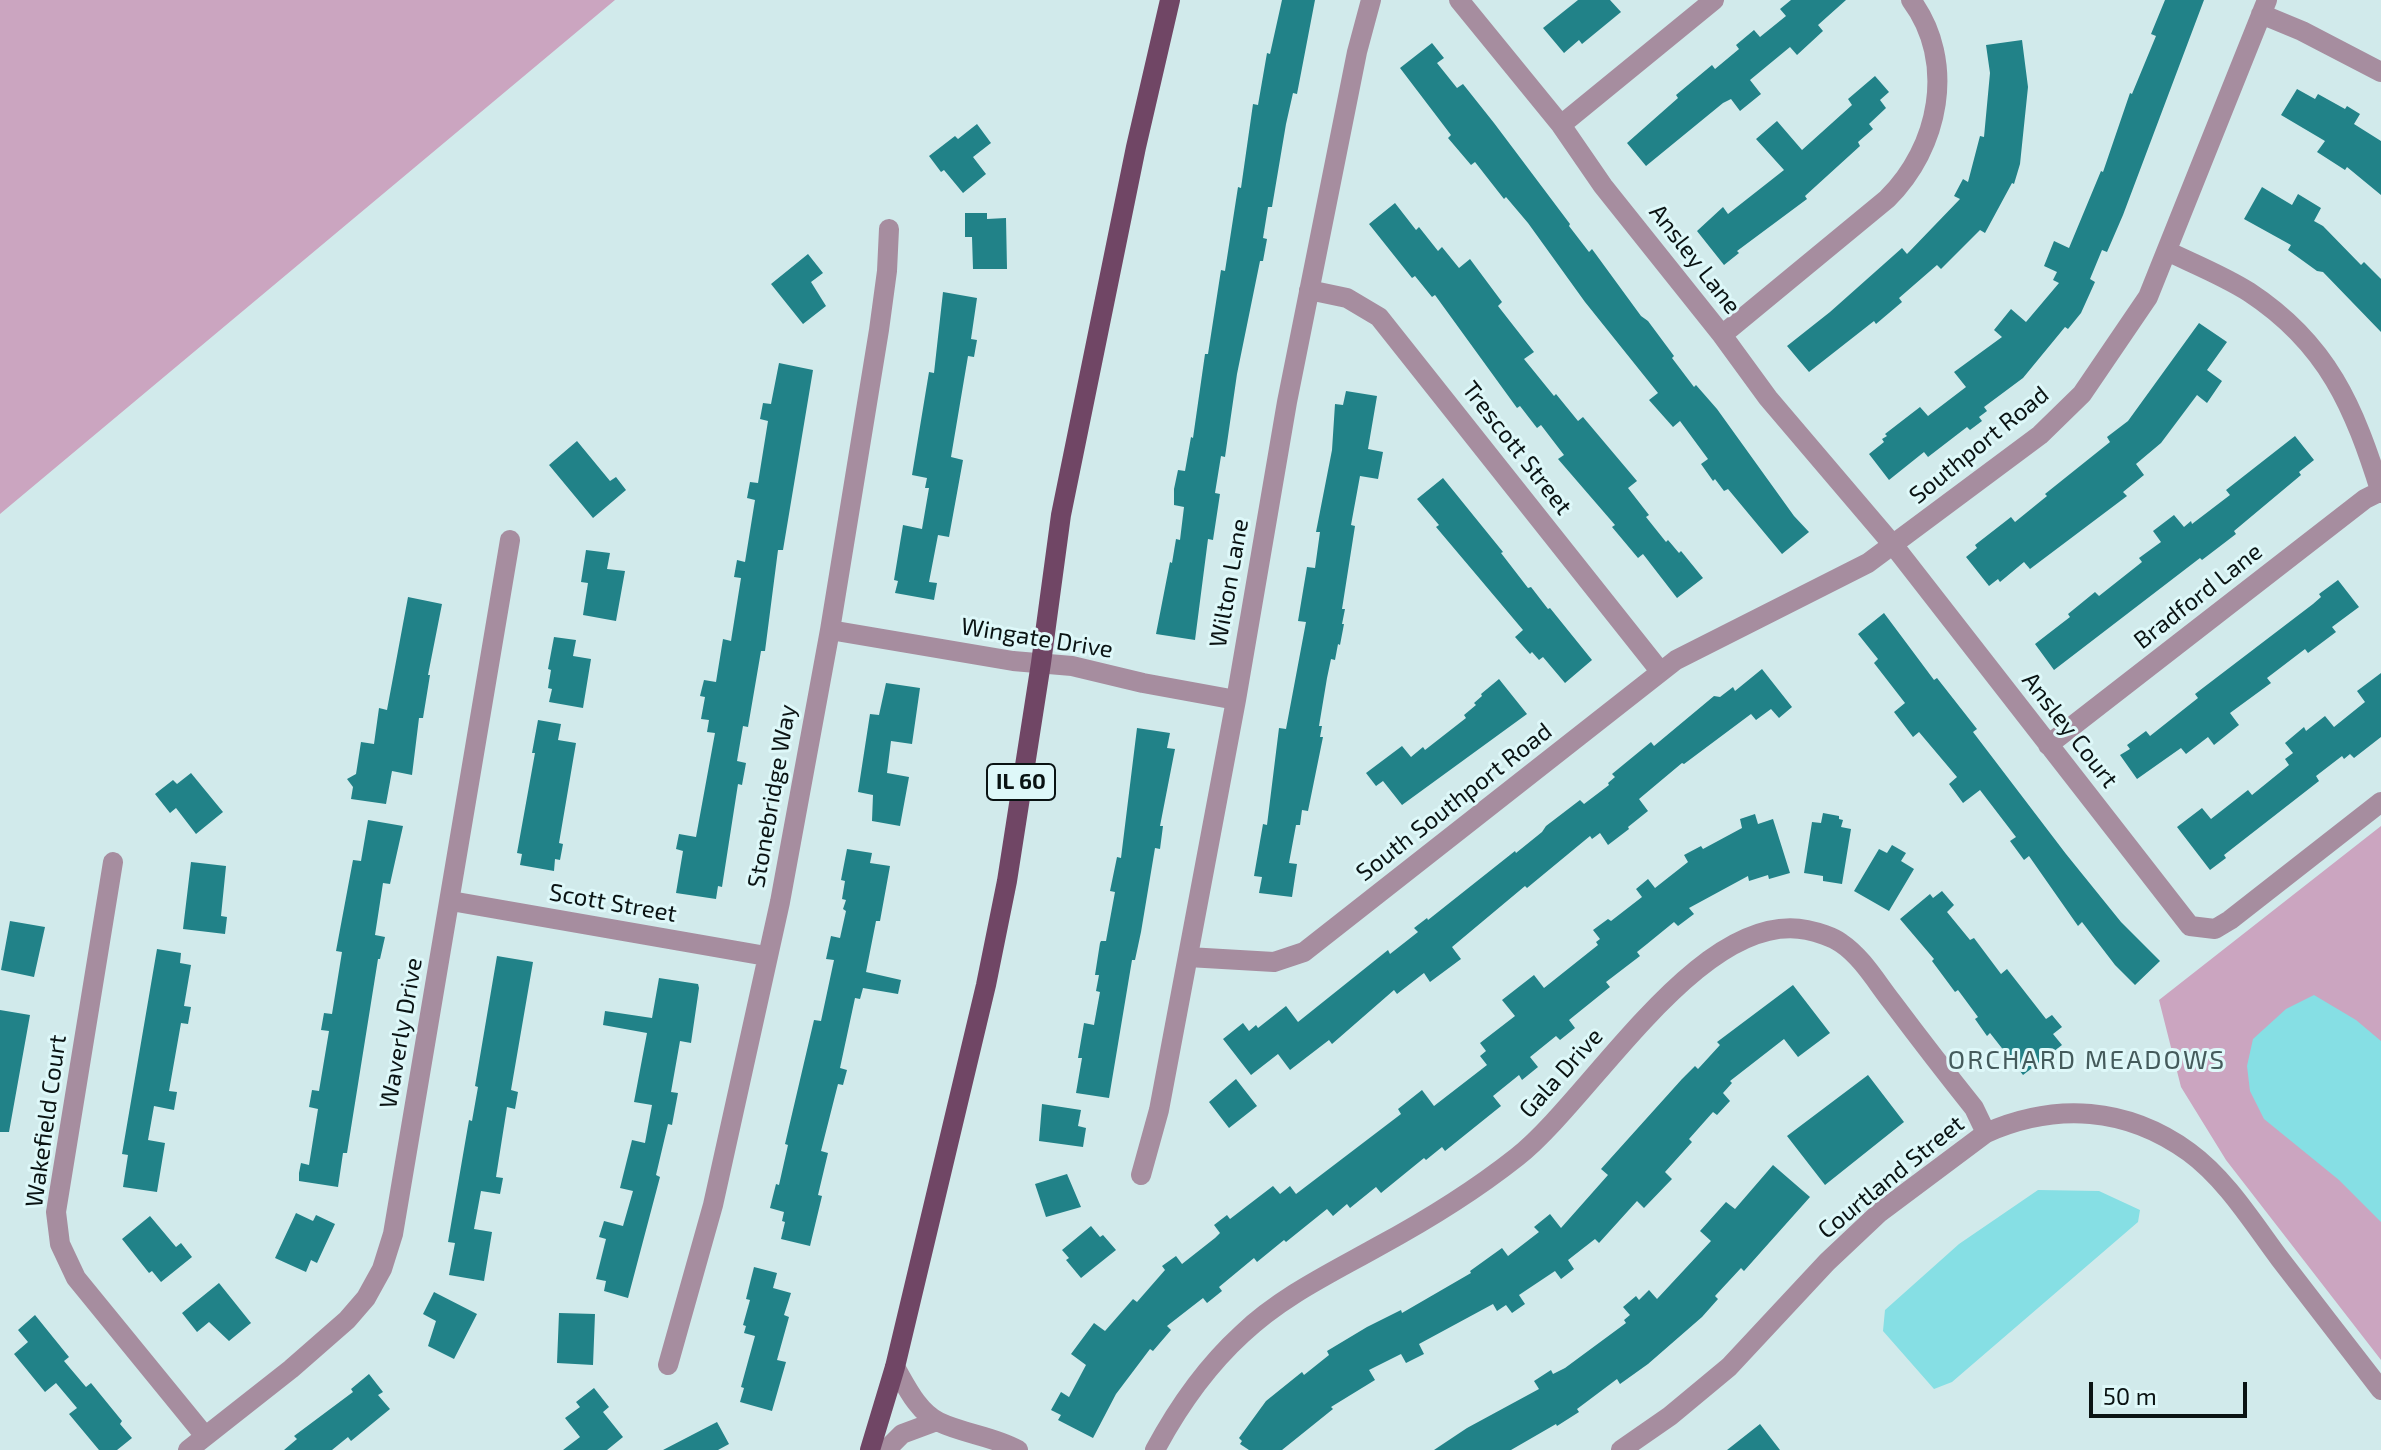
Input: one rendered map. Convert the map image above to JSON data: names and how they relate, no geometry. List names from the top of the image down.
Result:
{
  "streets": {
    "main road": ["IL 60"],
    "street": [
      "Ansley Lane",
      "Southport Road",
      "Trescott Street",
      "Wilton Lane",
      "Bradford Lane",
      "Wingate Drive",
      "Ansley Court",
      "Stonebridge Way",
      "South Southport Road",
      "Scott Street",
      "Waverly Drive",
      "Gala Drive",
      "Wakefield Court",
      "Courtland Street"
    ]
  },
  "crossings": [
    ["Ansley Lane", "Southport Road"],
    ["Ansley Lane", "Ansley Court"],
    ["Southport Road", "Ansley Court"],
    ["Southport Road", "South Southport Road"],
    ["Trescott Street", "Wilton Lane"],
    ["Trescott Street", "South Southport Road"],
    ["Wilton Lane", "Wingate Drive"],
    ["Wilton Lane", "South Southport Road"],
    ["Bradford Lane", "Ansley Court"],
    ["Wingate Drive", "IL 60"],
    ["Wingate Drive", "Stonebridge Way"],
    ["Stonebridge Way", "Scott Street"],
    ["Scott Street", "Waverly Drive"],
    ["Waverly Drive", "Wakefield Court"],
    ["Gala Drive", "Courtland Street"]
  ],
  "districts": ["ORCHARD MEADOWS"],
  "scale_bar": "50 m"
}
